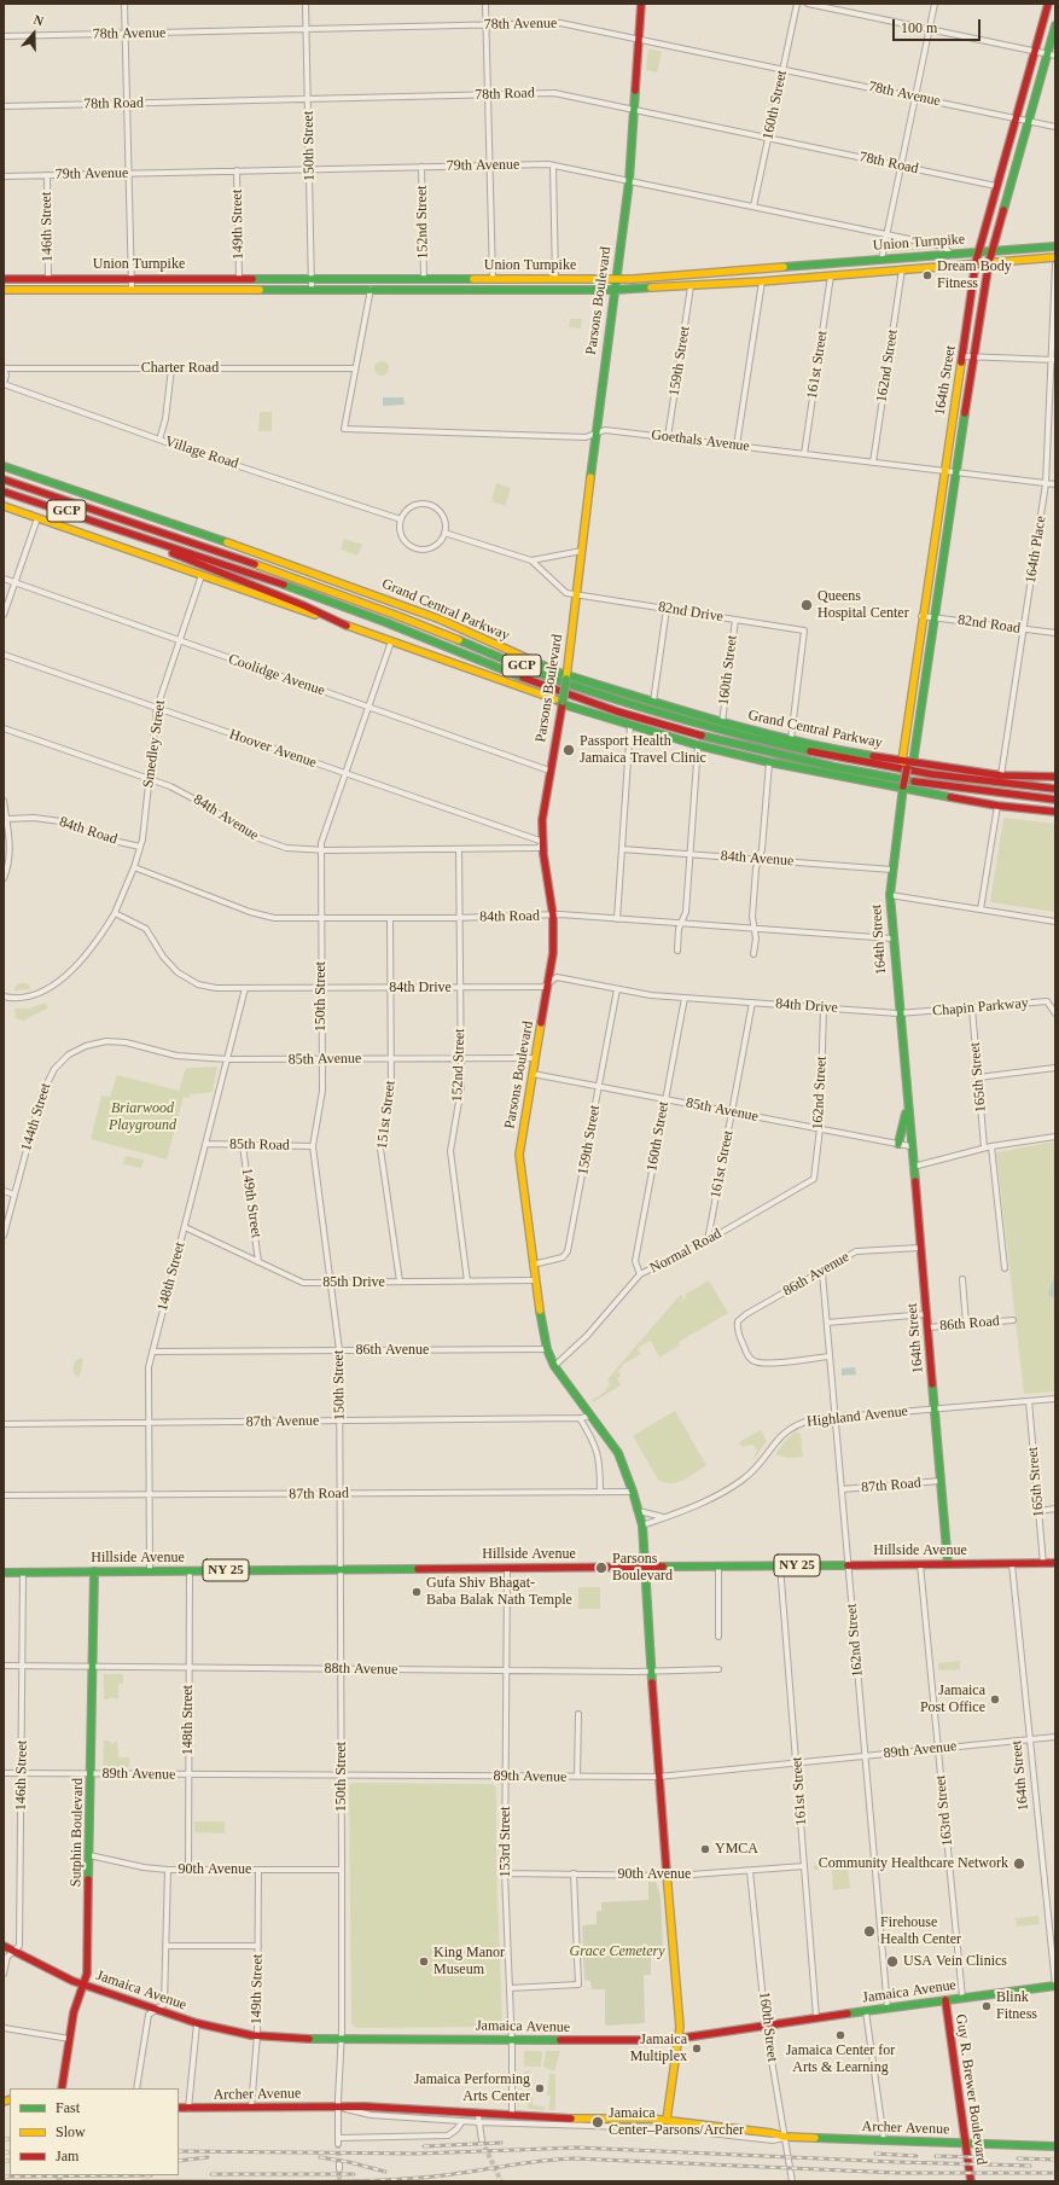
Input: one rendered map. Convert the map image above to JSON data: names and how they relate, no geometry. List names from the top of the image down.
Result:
{
  "streets": {
    "main road": [
      "Union Turnpike",
      "Parsons Boulevard",
      "164th Street",
      "GCP",
      "Grand Central Parkway",
      "Hillside Avenue",
      "NY 25",
      "Sutphin Boulevard",
      "Jamaica Avenue",
      "Guy R. Brewer Boulevard",
      "Archer Avenue"
    ],
    "street": [
      "78th Avenue",
      "78th Road",
      "160th Street",
      "150th Street",
      "79th Avenue",
      "152nd Street",
      "149th Street",
      "146th Street",
      "159th Street",
      "161st Street",
      "162nd Street",
      "Charter Road",
      "Goethals Avenue",
      "Village Road",
      "164th Place",
      "82nd Drive",
      "82nd Road",
      "Coolidge Avenue",
      "Smedley Street",
      "Hoover Avenue",
      "84th Avenue",
      "84th Road",
      "84th Drive",
      "Chapin Parkway",
      "85th Avenue",
      "165th Street",
      "151st Street",
      "144th Street",
      "85th Road",
      "Normal Road",
      "86th Avenue",
      "148th Street",
      "85th Drive",
      "86th Road",
      "Highland Avenue",
      "87th Avenue",
      "87th Road",
      "88th Avenue",
      "89th Avenue",
      "163rd Street",
      "153rd Street",
      "90th Avenue"
    ]
  },
  "crossings": [
    ["78th Avenue", "160th Street"],
    ["78th Avenue", "150th Street"],
    ["78th Avenue", "Parsons Boulevard"],
    ["78th Avenue", "164th Street"],
    ["78th Road", "160th Street"],
    ["78th Road", "150th Street"],
    ["78th Road", "Parsons Boulevard"],
    ["78th Road", "164th Street"],
    ["160th Street", "79th Avenue"],
    ["160th Street", "Grand Central Parkway"],
    ["160th Street", "82nd Drive"],
    ["160th Street", "84th Drive"],
    ["160th Street", "85th Avenue"],
    ["160th Street", "Normal Road"],
    ["160th Street", "90th Avenue"],
    ["160th Street", "Jamaica Avenue"],
    ["160th Street", "Archer Avenue"],
    ["150th Street", "79th Avenue"],
    ["150th Street", "Union Turnpike"],
    ["150th Street", "Coolidge Avenue"],
    ["150th Street", "Hoover Avenue"],
    ["150th Street", "84th Avenue"],
    ["150th Street", "84th Road"],
    ["150th Street", "84th Drive"],
    ["150th Street", "85th Avenue"],
    ["150th Street", "85th Road"],
    ["150th Street", "86th Avenue"],
    ["150th Street", "85th Drive"],
    ["150th Street", "87th Avenue"],
    ["150th Street", "87th Road"],
    ["150th Street", "Hillside Avenue"],
    ["150th Street", "88th Avenue"],
    ["150th Street", "89th Avenue"],
    ["150th Street", "90th Avenue"],
    ["150th Street", "Jamaica Avenue"],
    ["150th Street", "Archer Avenue"],
    ["79th Avenue", "152nd Street"],
    ["79th Avenue", "149th Street"],
    ["79th Avenue", "146th Street"],
    ["79th Avenue", "Union Turnpike"],
    ["79th Avenue", "Parsons Boulevard"],
    ["152nd Street", "Union Turnpike"],
    ["152nd Street", "84th Avenue"],
    ["152nd Street", "84th Road"],
    ["152nd Street", "84th Drive"],
    ["152nd Street", "85th Avenue"],
    ["152nd Street", "85th Drive"],
    ["149th Street", "Union Turnpike"],
    ["149th Street", "85th Road"],
    ["149th Street", "85th Drive"],
    ["149th Street", "90th Avenue"],
    ["149th Street", "Jamaica Avenue"],
    ["149th Street", "Archer Avenue"],
    ["146th Street", "Union Turnpike"],
    ["146th Street", "Hillside Avenue"],
    ["146th Street", "88th Avenue"],
    ["146th Street", "89th Avenue"],
    ["146th Street", "Jamaica Avenue"],
    ["Union Turnpike", "Parsons Boulevard"],
    ["Union Turnpike", "159th Street"],
    ["Union Turnpike", "161st Street"],
    ["Union Turnpike", "162nd Street"],
    ["Union Turnpike", "164th Street"],
    ["Parsons Boulevard", "159th Street"],
    ["Parsons Boulevard", "Goethals Avenue"],
    ["Parsons Boulevard", "Grand Central Parkway"],
    ["Parsons Boulevard", "82nd Drive"],
    ["Parsons Boulevard", "Coolidge Avenue"],
    ["Parsons Boulevard", "Hoover Avenue"],
    ["Parsons Boulevard", "84th Avenue"],
    ["Parsons Boulevard", "84th Road"],
    ["Parsons Boulevard", "84th Drive"],
    ["Parsons Boulevard", "85th Avenue"],
    ["Parsons Boulevard", "Normal Road"],
    ["Parsons Boulevard", "86th Avenue"],
    ["Parsons Boulevard", "85th Drive"],
    ["Parsons Boulevard", "Highland Avenue"],
    ["Parsons Boulevard", "87th Avenue"],
    ["Parsons Boulevard", "87th Road"],
    ["Parsons Boulevard", "Hillside Avenue"],
    ["Parsons Boulevard", "88th Avenue"],
    ["Parsons Boulevard", "89th Avenue"],
    ["Parsons Boulevard", "90th Avenue"],
    ["Parsons Boulevard", "Jamaica Avenue"],
    ["Parsons Boulevard", "Archer Avenue"],
    ["159th Street", "Goethals Avenue"],
    ["159th Street", "84th Drive"],
    ["159th Street", "85th Avenue"],
    ["161st Street", "Goethals Avenue"],
    ["161st Street", "84th Drive"],
    ["161st Street", "85th Avenue"],
    ["161st Street", "Normal Road"],
    ["161st Street", "Hillside Avenue"],
    ["161st Street", "89th Avenue"],
    ["161st Street", "90th Avenue"],
    ["161st Street", "Jamaica Avenue"],
    ["162nd Street", "Goethals Avenue"],
    ["162nd Street", "84th Drive"],
    ["162nd Street", "85th Avenue"],
    ["162nd Street", "Normal Road"],
    ["162nd Street", "86th Avenue"],
    ["162nd Street", "86th Road"],
    ["162nd Street", "Highland Avenue"],
    ["162nd Street", "87th Road"],
    ["162nd Street", "Hillside Avenue"],
    ["162nd Street", "89th Avenue"],
    ["162nd Street", "Jamaica Avenue"],
    ["Charter Road", "Goethals Avenue"],
    ["164th Street", "Goethals Avenue"],
    ["164th Street", "Grand Central Parkway"],
    ["164th Street", "82nd Road"],
    ["164th Street", "84th Avenue"],
    ["164th Street", "84th Road"],
    ["164th Street", "84th Drive"],
    ["164th Street", "Chapin Parkway"],
    ["164th Street", "85th Avenue"],
    ["164th Street", "86th Avenue"],
    ["164th Street", "86th Road"],
    ["164th Street", "Highland Avenue"],
    ["164th Street", "87th Road"],
    ["164th Street", "Hillside Avenue"],
    ["164th Street", "89th Avenue"],
    ["164th Street", "Jamaica Avenue"],
    ["Goethals Avenue", "164th Place"],
    ["164th Place", "82nd Road"],
    ["Grand Central Parkway", "82nd Drive"],
    ["Coolidge Avenue", "Smedley Street"],
    ["Smedley Street", "Hoover Avenue"],
    ["Smedley Street", "84th Avenue"],
    ["Smedley Street", "84th Road"],
    ["Smedley Street", "84th Drive"],
    ["Hoover Avenue", "84th Avenue"],
    ["84th Road", "151st Street"],
    ["84th Drive", "Chapin Parkway"],
    ["84th Drive", "151st Street"],
    ["84th Drive", "148th Street"],
    ["Chapin Parkway", "165th Street"],
    ["85th Avenue", "151st Street"],
    ["85th Avenue", "144th Street"],
    ["85th Avenue", "148th Street"],
    ["165th Street", "Highland Avenue"],
    ["165th Street", "Hillside Avenue"],
    ["151st Street", "85th Drive"],
    ["85th Road", "148th Street"],
    ["86th Avenue", "148th Street"],
    ["148th Street", "85th Drive"],
    ["148th Street", "87th Avenue"],
    ["148th Street", "87th Road"],
    ["148th Street", "Hillside Avenue"],
    ["148th Street", "88th Avenue"],
    ["148th Street", "89th Avenue"],
    ["148th Street", "90th Avenue"],
    ["Hillside Avenue", "163rd Street"],
    ["Hillside Avenue", "Sutphin Boulevard"],
    ["Hillside Avenue", "153rd Street"],
    ["88th Avenue", "Sutphin Boulevard"],
    ["88th Avenue", "153rd Street"],
    ["89th Avenue", "163rd Street"],
    ["89th Avenue", "Sutphin Boulevard"],
    ["89th Avenue", "153rd Street"],
    ["163rd Street", "Jamaica Avenue"],
    ["Sutphin Boulevard", "90th Avenue"],
    ["Sutphin Boulevard", "Jamaica Avenue"],
    ["153rd Street", "90th Avenue"],
    ["153rd Street", "Jamaica Avenue"],
    ["153rd Street", "Archer Avenue"],
    ["Jamaica Avenue", "Guy R. Brewer Boulevard"],
    ["Guy R. Brewer Boulevard", "Archer Avenue"]
  ],
  "parks": ["Briarwood Playground", "Grace Cemetery"],
  "places": [
    "Dream Body Fitness",
    "Queens Hospital Center",
    "Passport Health Jamaica Travel Clinic",
    "Parsons Boulevard",
    "Gufa Shiv Bhagat- Baba Balak Nath Temple",
    "Jamaica Post Office",
    "YMCA",
    "Community Healthcare Network",
    "Firehouse Health Center",
    "King Manor Museum",
    "USA Vein Clinics",
    "Blink Fitness",
    "Jamaica Center for Arts & Learning",
    "Jamaica Multiplex",
    "Jamaica Performing Arts Center",
    "Jamaica Center–Parsons/Archer"
  ],
  "legend": ["Fast", "Slow", "Jam"],
  "scale_bar": "100 m",
  "north": "top"
}
